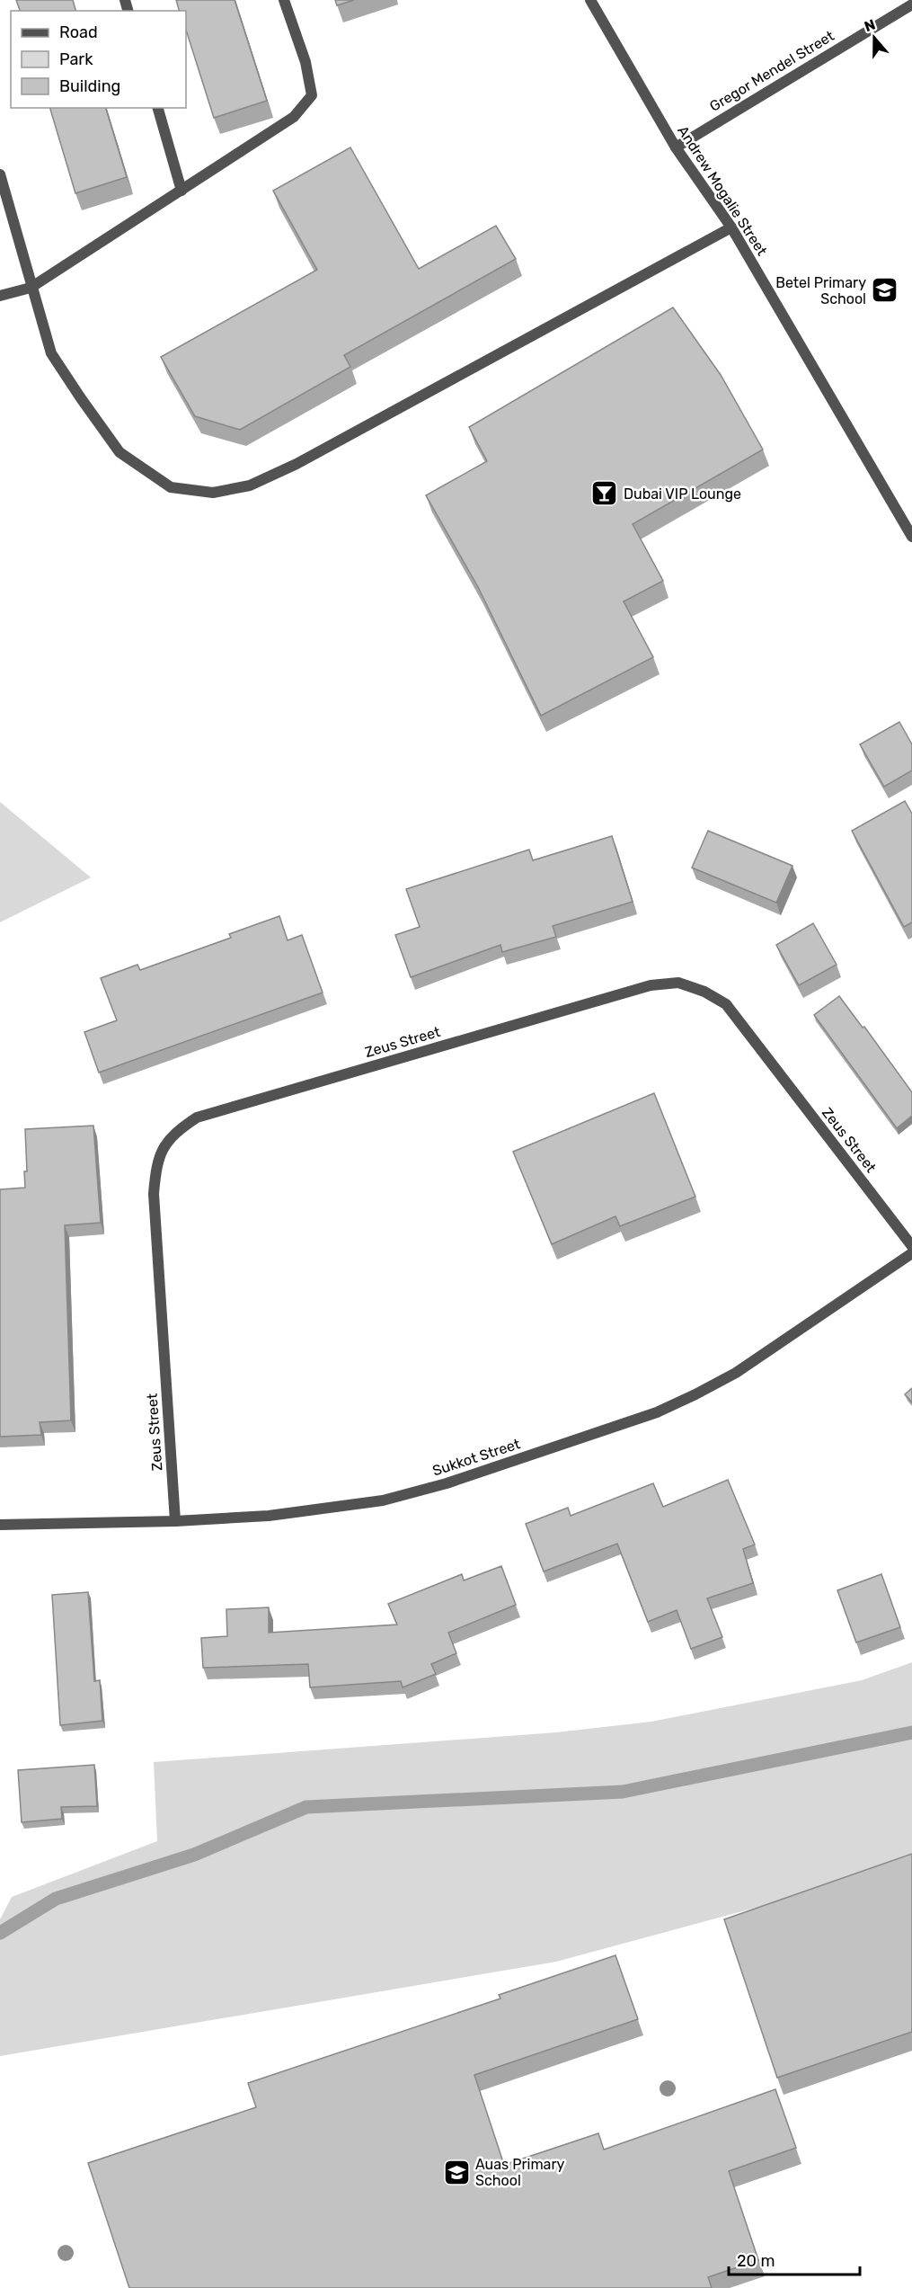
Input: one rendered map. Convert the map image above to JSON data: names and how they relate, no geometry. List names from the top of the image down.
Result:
{
  "streets": {
    "street": [
      "Gregor Mendel Street",
      "Andrew Mogalie Street",
      "Zeus Street",
      "Sukkot Street"
    ]
  },
  "crossings": [
    ["Gregor Mendel Street", "Andrew Mogalie Street"],
    ["Zeus Street", "Sukkot Street"]
  ],
  "places": {
    "school or university": ["Betel Primary School", "Auas Primary School"],
    "bar": ["Dubai VIP Lounge"]
  },
  "legend": ["Road", "Park", "Building"],
  "scale_bar": "20 m",
  "north": "top"
}
